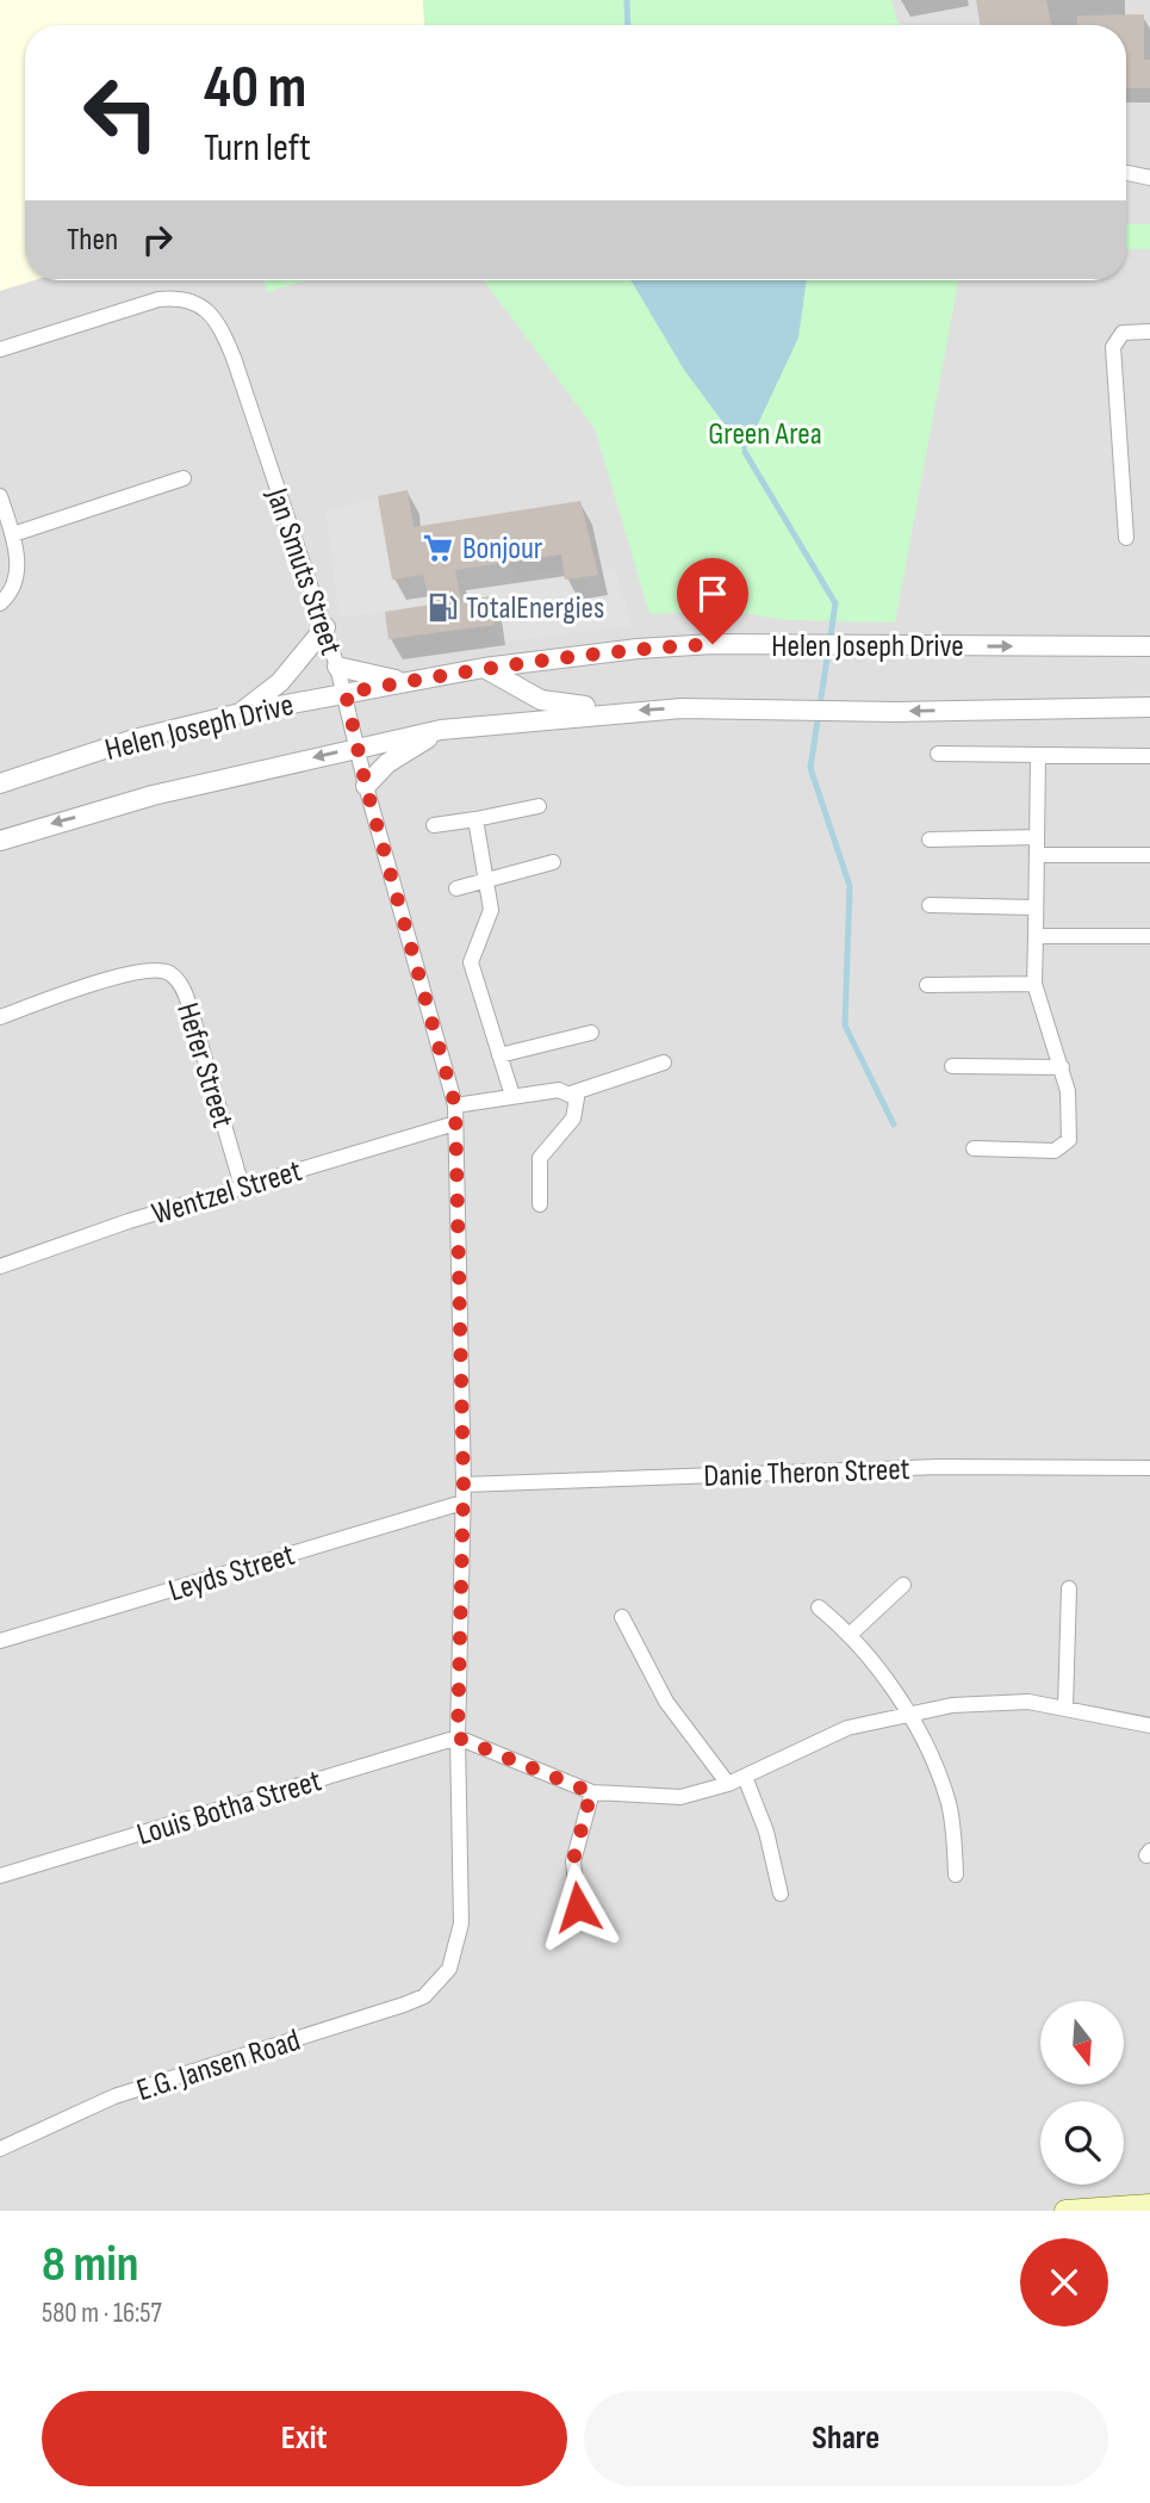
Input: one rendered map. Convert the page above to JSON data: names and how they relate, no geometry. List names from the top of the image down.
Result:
{
  "streets": {
    "street": [
      "Jan Smuts Street",
      "Helen Joseph Drive",
      "Hefer Street",
      "Wentzel Street",
      "Danie Theron Street",
      "Leyds Street",
      "Louis Botha Street",
      "E.G. Jansen Road"
    ]
  },
  "crossings": [
    ["Jan Smuts Street", "Helen Joseph Drive"],
    ["Jan Smuts Street", "Wentzel Street"],
    ["Jan Smuts Street", "Danie Theron Street"],
    ["Jan Smuts Street", "Leyds Street"],
    ["Jan Smuts Street", "Louis Botha Street"],
    ["Jan Smuts Street", "E.G. Jansen Road"],
    ["Hefer Street", "Wentzel Street"]
  ],
  "parks": ["Green Area"],
  "places": {
    "supermarket": ["Bonjour"],
    "fuel station": ["TotalEnergies"]
  },
  "north": "bottom",
  "page": {
    "turn": ["40 m", "Turn left"],
    "then": "Then",
    "heading": ["8 min", "580 m · 16:57"],
    "buttons": ["Exit", "Share"]
  }
}
